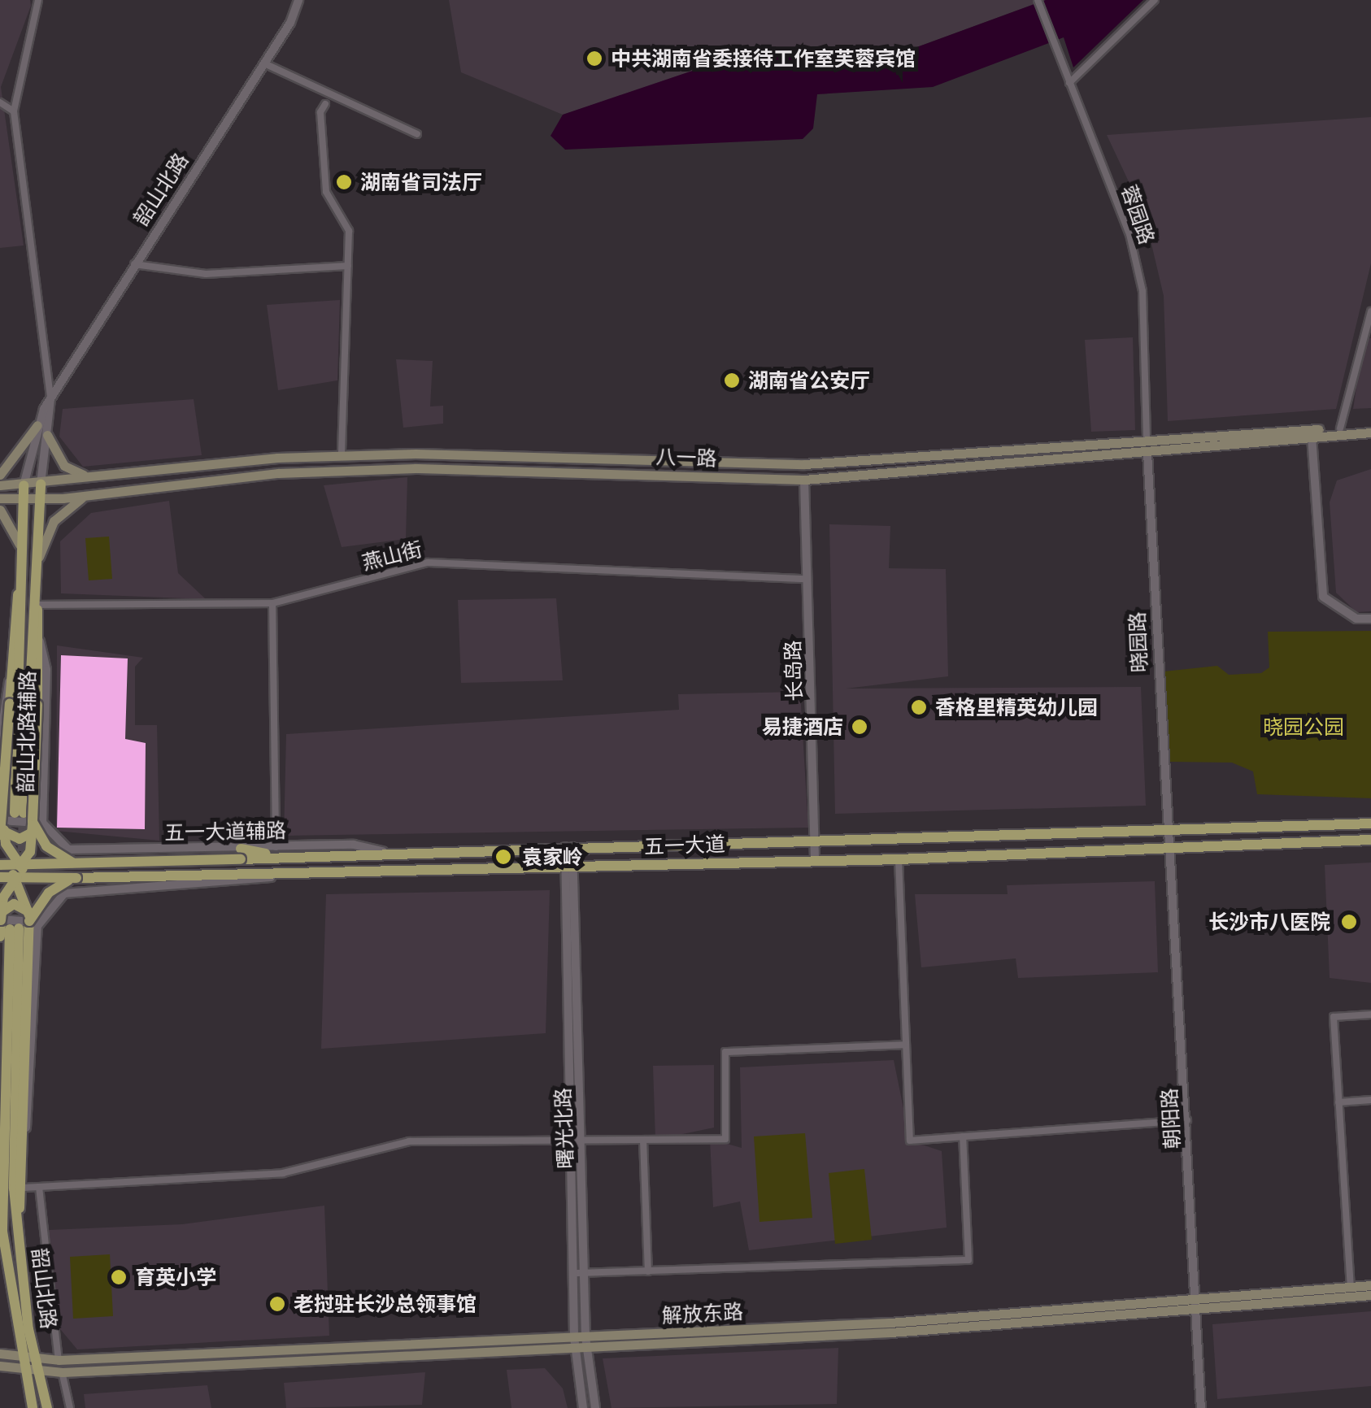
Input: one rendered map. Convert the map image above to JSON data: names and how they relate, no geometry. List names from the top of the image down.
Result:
{
  "streets": {
    "main road": [
      "韶山北路",
      "八一路",
      "五一大道",
      "解放东路"
    ],
    "street": [
      "蓉园路",
      "燕山街",
      "晓园路",
      "长岛路",
      "韶山北路辅路",
      "五一大道辅路",
      "朝阳路",
      "曙光北路"
    ]
  },
  "crossings": [
    ["韶山北路", "八一路"],
    ["韶山北路", "燕山街"],
    ["韶山北路", "解放东路"],
    ["蓉园路", "八一路"],
    ["蓉园路", "晓园路"],
    ["八一路", "晓园路"],
    ["八一路", "长岛路"],
    ["燕山街", "长岛路"],
    ["晓园路", "五一大道"],
    ["晓园路", "朝阳路"],
    ["长岛路", "五一大道"],
    ["五一大道辅路", "五一大道"],
    ["五一大道", "朝阳路"],
    ["五一大道", "曙光北路"],
    ["朝阳路", "解放东路"],
    ["曙光北路", "解放东路"]
  ],
  "parks": ["晓园公园"],
  "places": [
    "中共湖南省委接待工作室芙蓉宾馆",
    "湖南省司法厅",
    "湖南省公安厅",
    "香格里精英幼儿园",
    "易捷酒店",
    "袁家岭",
    "长沙市八医院",
    "育英小学",
    "老挝驻长沙总领事馆"
  ]
}
